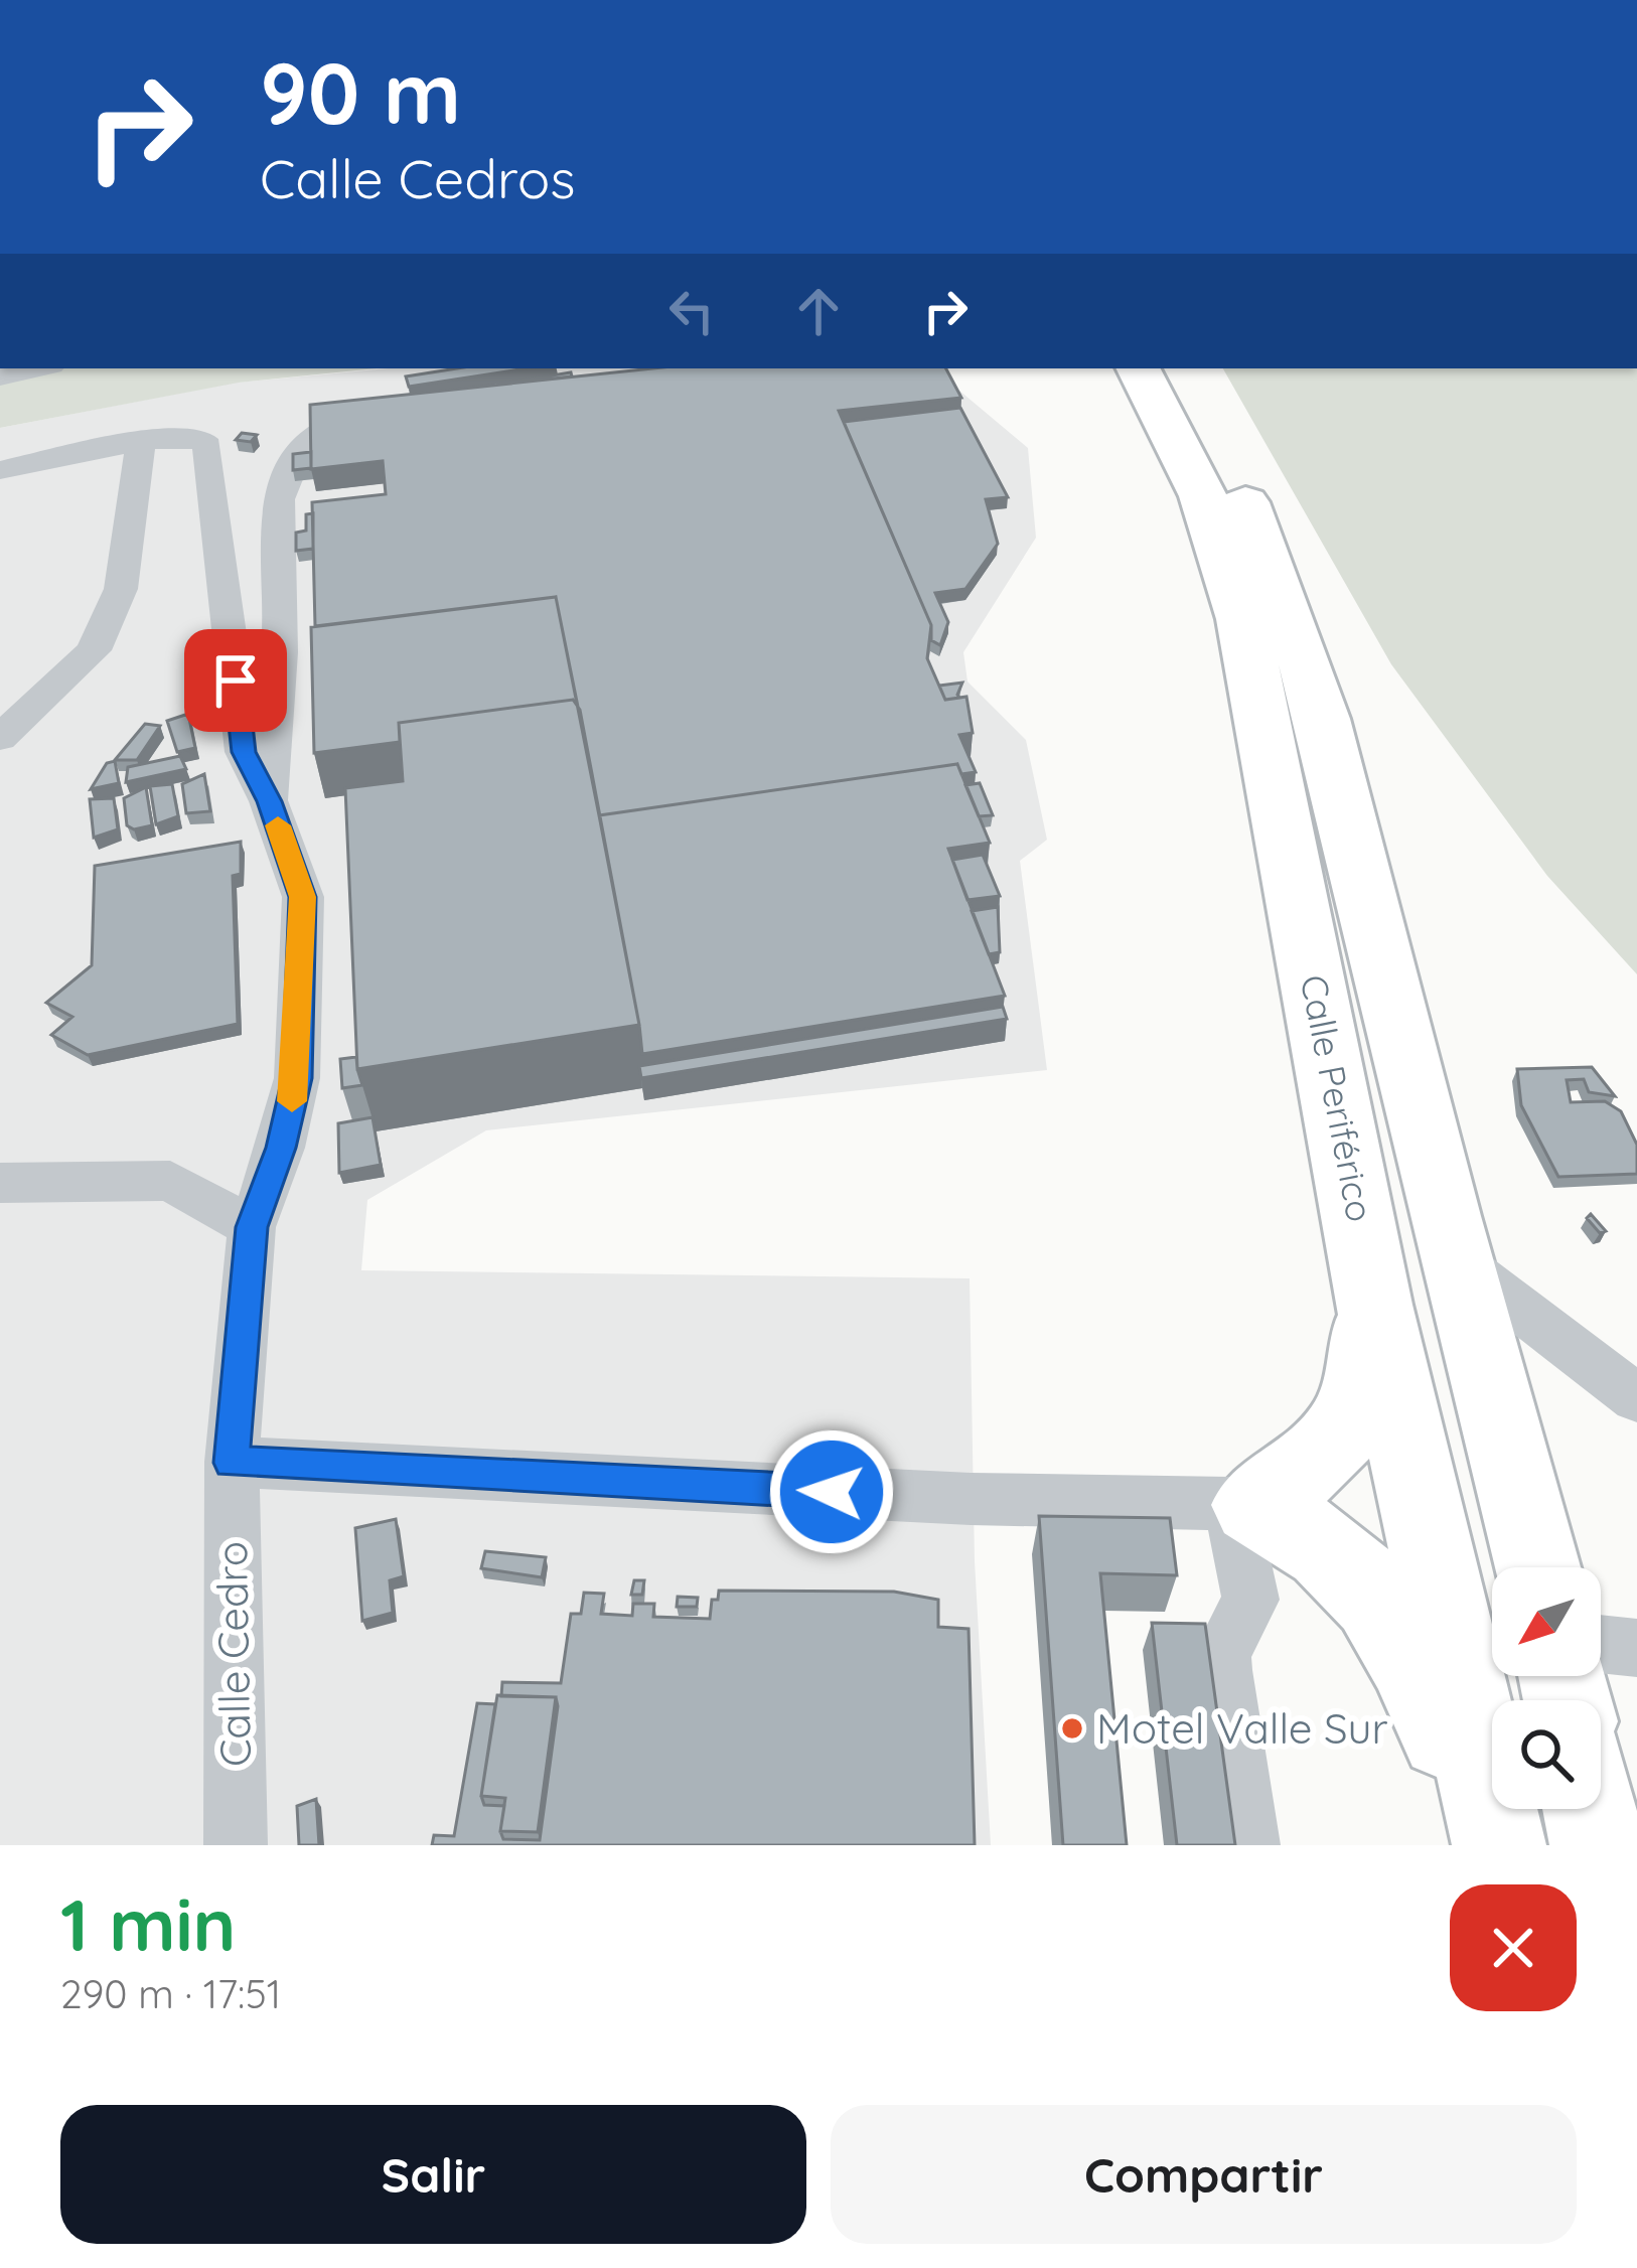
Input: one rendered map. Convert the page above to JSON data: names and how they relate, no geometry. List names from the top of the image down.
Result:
{
  "streets": {
    "highway": ["Calle Periférico"],
    "street": ["Calle Cedro"]
  },
  "places": ["Motel Valle Sur"],
  "north": "bottom left",
  "page": {
    "turn": ["90 m", "Calle Cedros"],
    "heading": ["1 min", "290 m · 17:51"],
    "buttons": ["Salir", "Compartir"]
  }
}
